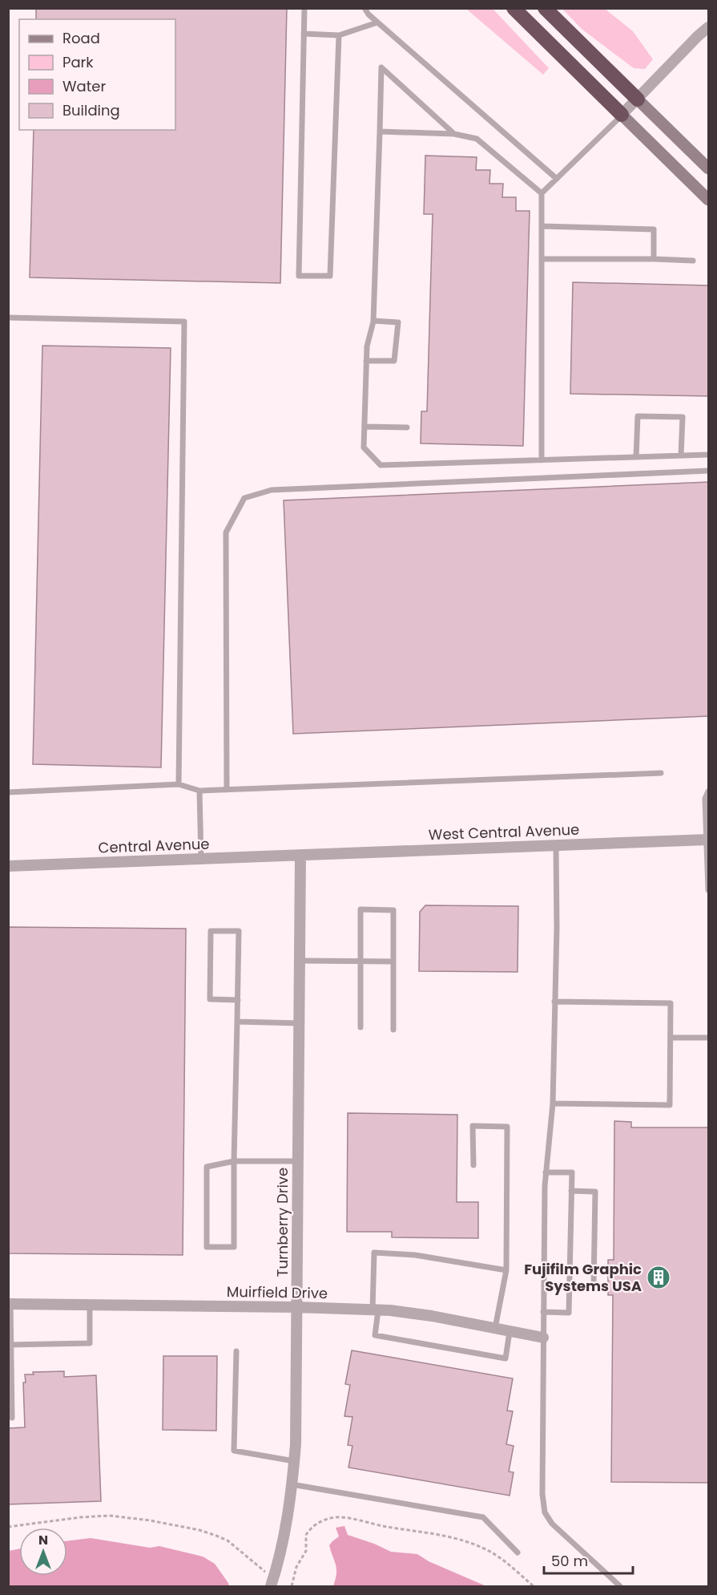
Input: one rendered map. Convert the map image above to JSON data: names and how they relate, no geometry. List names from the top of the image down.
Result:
{
  "streets": {
    "street": [
      "West Central Avenue",
      "Central Avenue",
      "Turnberry Drive",
      "Muirfield Drive"
    ]
  },
  "crossings": [
    ["West Central Avenue", "Central Avenue"],
    ["West Central Avenue", "Turnberry Drive"],
    ["Central Avenue", "Turnberry Drive"],
    ["Turnberry Drive", "Muirfield Drive"]
  ],
  "places": {
    "building": ["Fujifilm Graphic Systems USA"]
  },
  "legend": [
    "Road",
    "Park",
    "Water",
    "Building"
  ],
  "scale_bar": "50 m",
  "north": "top"
}
